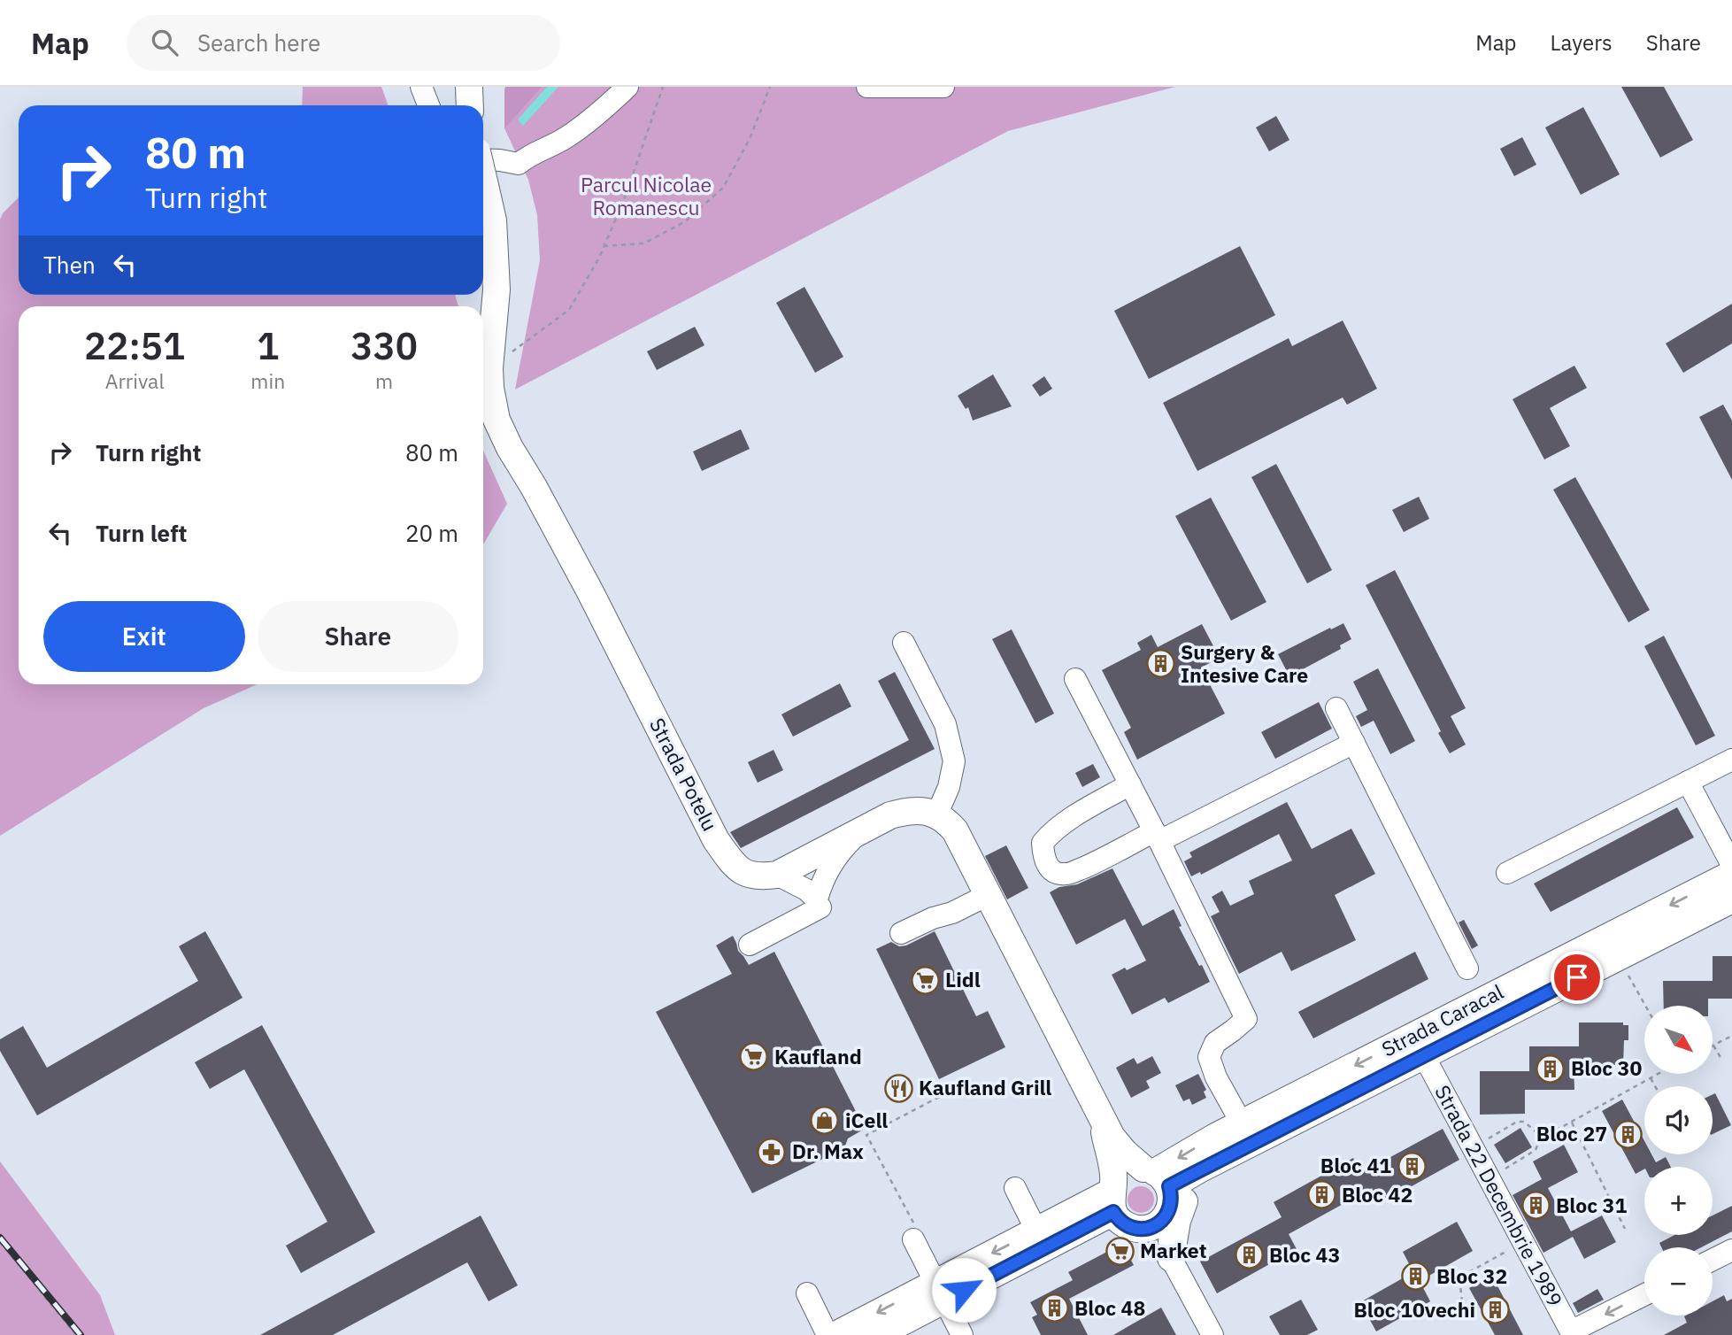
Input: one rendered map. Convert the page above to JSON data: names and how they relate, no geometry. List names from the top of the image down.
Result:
{
  "streets": {
    "main road": ["Strada Potelu", "Strada Caracal"],
    "street": ["Strada 22 Decembrie 1989"]
  },
  "crossings": [
    ["Strada Caracal", "Strada 22 Decembrie 1989"]
  ],
  "parks": ["Parcul Nicolae Romanescu"],
  "places": {
    "building": [
      "Surgery & Intesive Care",
      "Bloc 30",
      "Bloc 27",
      "Bloc 41",
      "Bloc 42",
      "Bloc 31",
      "Bloc 43",
      "Bloc 32",
      "Bloc 48",
      "Bloc 10vechi"
    ],
    "supermarket": ["Lidl", "Kaufland", "Market"],
    "restaurant": ["Kaufland Grill"],
    "shop": ["iCell"],
    "pharmacy": ["Dr. Max"]
  },
  "north": "bottom right",
  "page": {
    "header": "Map",
    "search": "Search here",
    "nav": ["Map", "Layers", "Share"],
    "turn": ["80 m", "Turn right"],
    "then": "Then",
    "eta": [
      "22:51",
      "Arrival",
      "1",
      "min",
      "330",
      "m"
    ],
    "list": [
      {
        "name": "Turn right",
        "value": "80 m"
      },
      {
        "name": "Turn left",
        "value": "20 m"
      }
    ],
    "buttons": ["Exit", "Share"],
    "map_buttons": ["+", "−"]
  }
}
